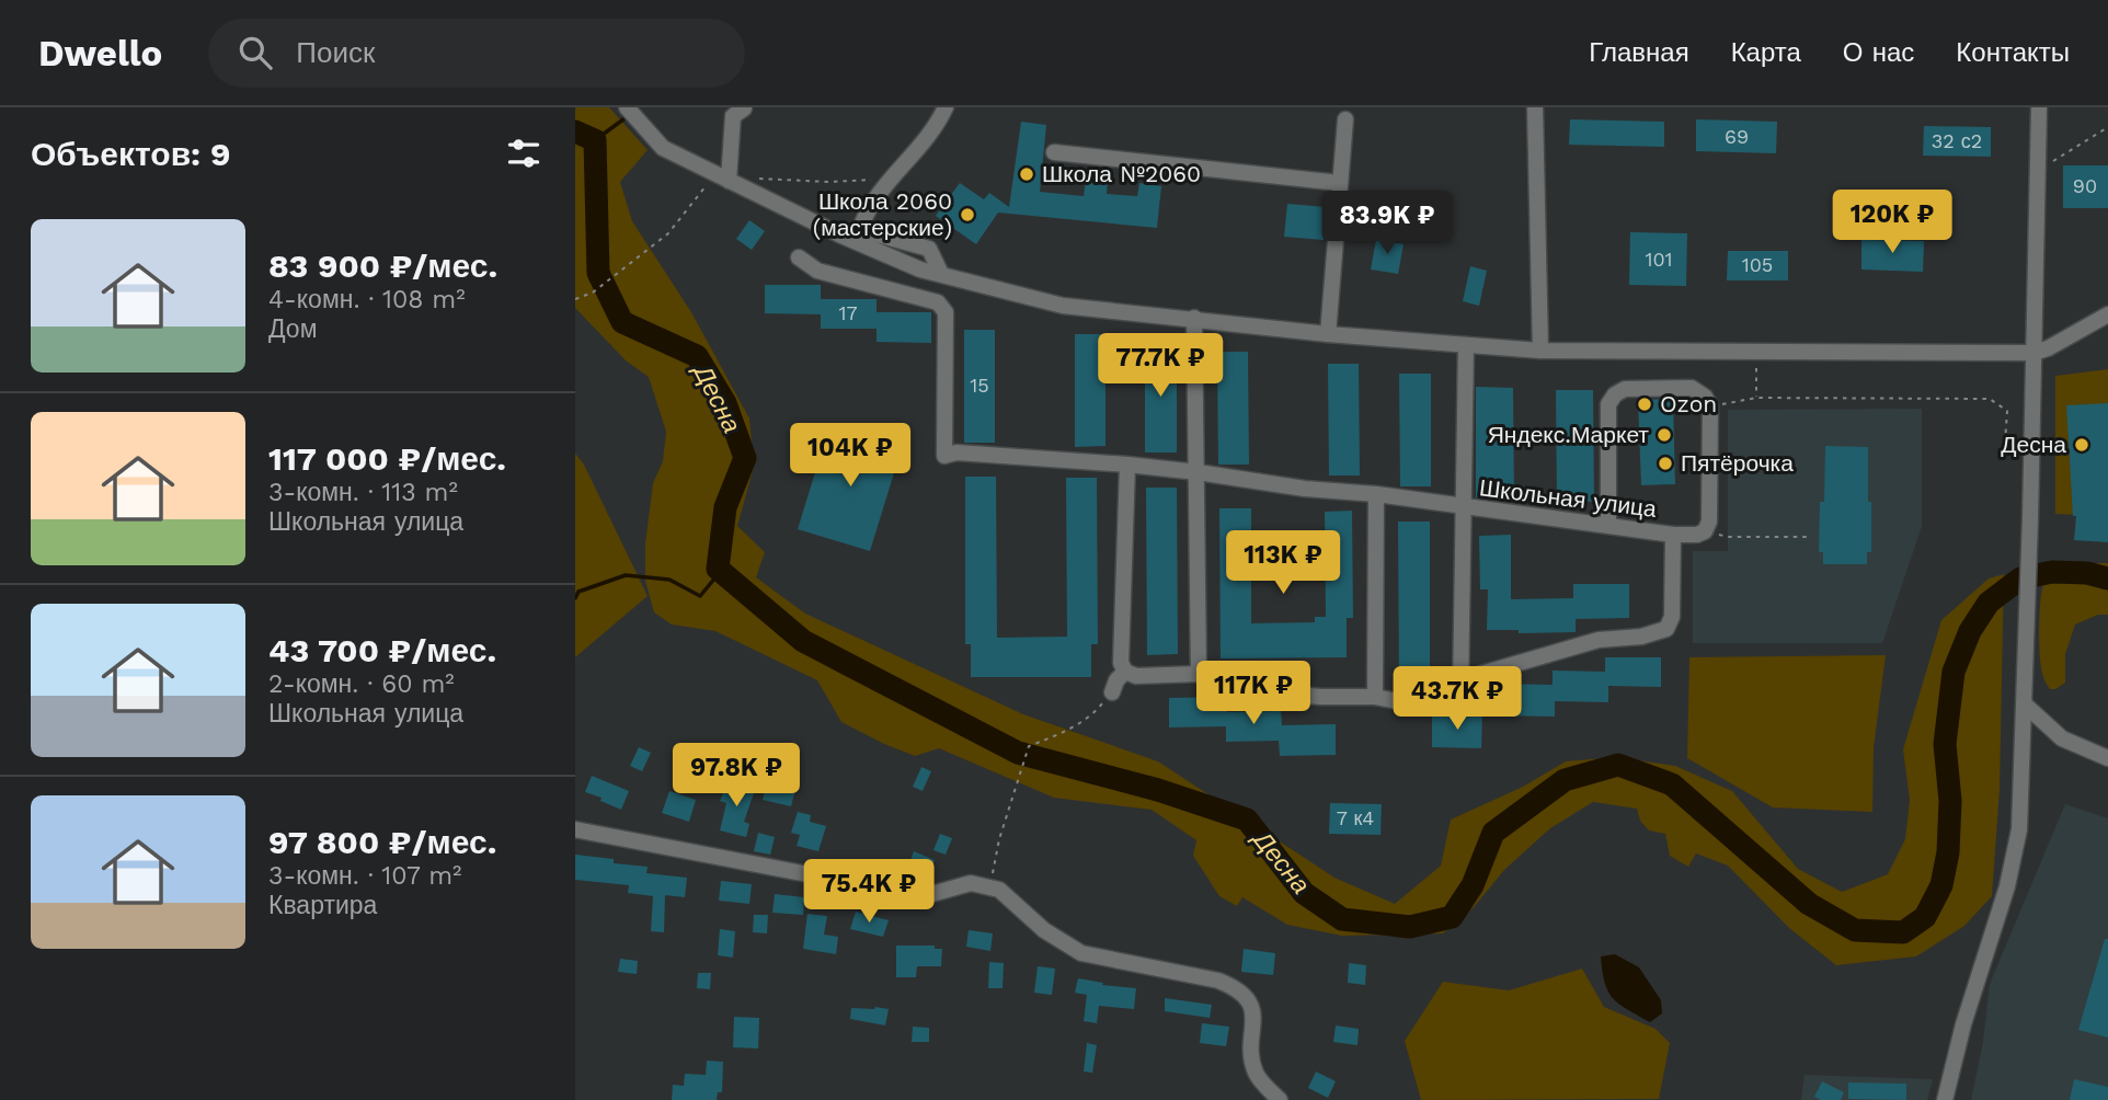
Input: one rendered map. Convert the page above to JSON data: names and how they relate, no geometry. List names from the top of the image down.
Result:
{
  "streets": {
    "street": ["Школьная улица"]
  },
  "water": ["Десна"],
  "places": [
    "Школа №2060",
    "Школа 2060 (мастерские)",
    "Ozon",
    "Яндекс.Маркет",
    "Десна",
    "Пятёрочка"
  ],
  "house_numbers": [
    "69",
    "32 с2",
    "90",
    "101",
    "105",
    "17",
    "15",
    "7 к4"
  ],
  "page": {
    "header": "Dwello",
    "search": "Поиск",
    "nav": [
      "Главная",
      "Карта",
      "О нас",
      "Контакты"
    ],
    "heading": "Объектов: 9",
    "price": [
      "120K ₽",
      "83.9K ₽",
      "77.7K ₽",
      "104K ₽",
      "113K ₽",
      "117K ₽",
      "43.7K ₽",
      "97.8K ₽",
      "75.4K ₽"
    ],
    "list": [
      {
        "name": "83 900 ₽/мес.",
        "note": "4-комн. · 108 m² · Дом"
      },
      {
        "name": "117 000 ₽/мес.",
        "note": "3-комн. · 113 m² · Школьная улица"
      },
      {
        "name": "43 700 ₽/мес.",
        "note": "2-комн. · 60 m² · Школьная улица"
      },
      {
        "name": "97 800 ₽/мес.",
        "note": "3-комн. · 107 m² · Квартира"
      }
    ]
  }
}
